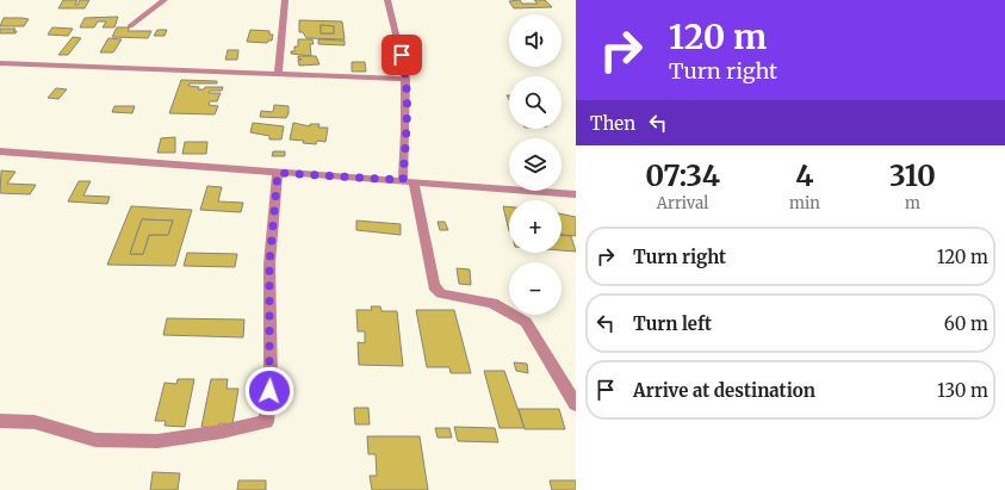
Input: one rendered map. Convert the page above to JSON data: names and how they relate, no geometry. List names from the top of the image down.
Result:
{
  "page": {
    "turn": ["120 m", "Turn right"],
    "map_buttons": ["+", "−"],
    "then": "Then",
    "eta": [
      "07:34",
      "Arrival",
      "4",
      "min",
      "310",
      "m"
    ],
    "list": [
      {
        "name": "Turn right",
        "value": "120 m"
      },
      {
        "name": "Turn left",
        "value": "60 m"
      },
      {
        "name": "Arrive at destination",
        "value": "130 m"
      }
    ]
  }
}
